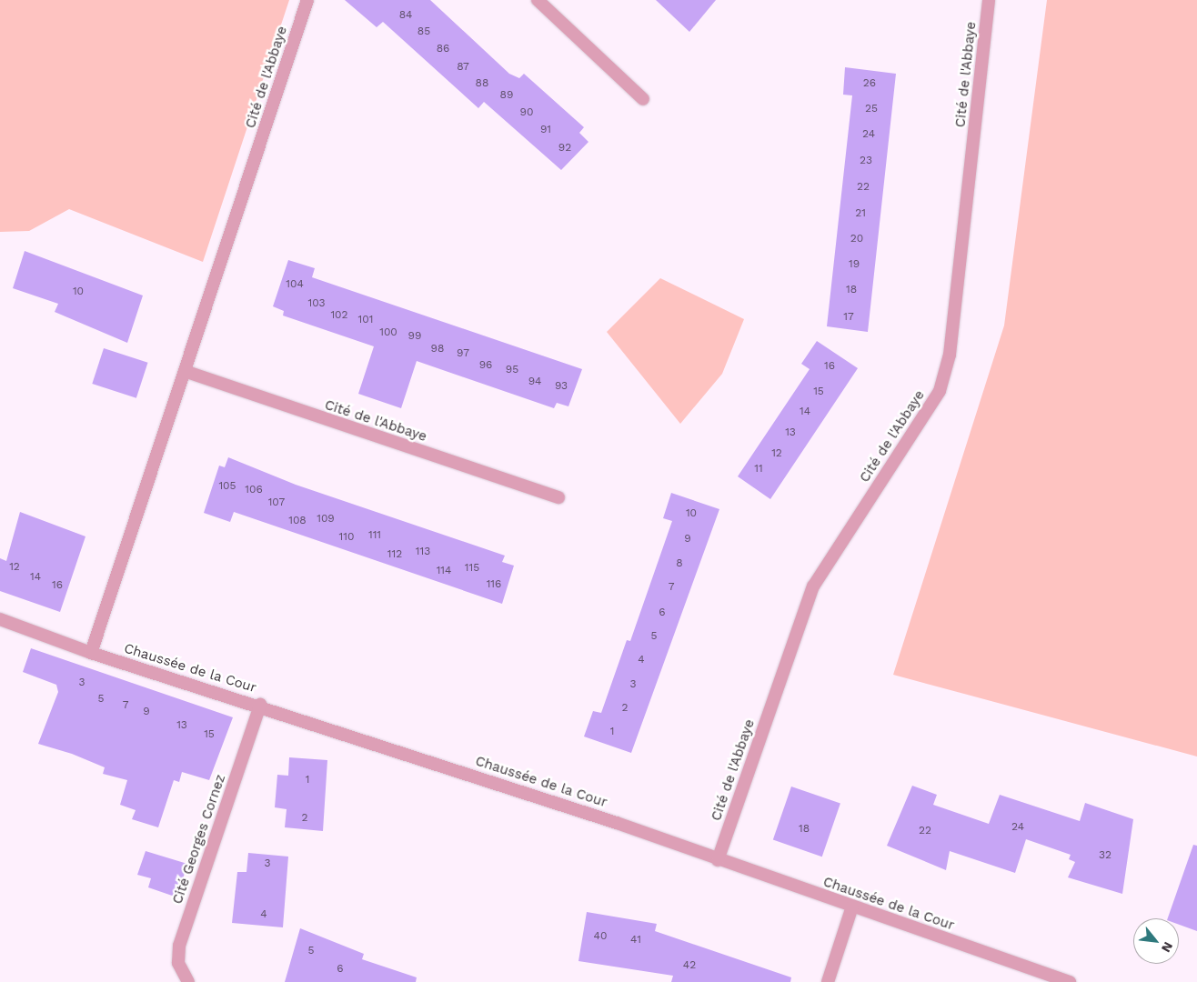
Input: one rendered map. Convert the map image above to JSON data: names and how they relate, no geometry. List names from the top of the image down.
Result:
{
  "streets": {
    "street": ["Cité de l'Abbaye", "Chaussée de la Cour", "Cité Georges Cornez"]
  },
  "crossings": [
    ["Cité de l'Abbaye", "Chaussée de la Cour"],
    ["Chaussée de la Cour", "Cité Georges Cornez"]
  ],
  "house_numbers": [
    "84",
    "85",
    "86",
    "87",
    "88",
    "26",
    "89",
    "25",
    "90",
    "91",
    "24",
    "92",
    "23",
    "22",
    "21",
    "20",
    "19",
    "104",
    "18",
    "10",
    "103",
    "102",
    "17",
    "101",
    "100",
    "99",
    "98",
    "97",
    "96",
    "16",
    "95",
    "94",
    "93",
    "15",
    "14",
    "13",
    "12",
    "11",
    "105",
    "106",
    "107",
    "10",
    "109",
    "108",
    "111",
    "110",
    "9",
    "113",
    "112",
    "8",
    "12",
    "115",
    "114",
    "14",
    "116",
    "16",
    "7",
    "6",
    "5",
    "4",
    "3",
    "3",
    "5",
    "7",
    "2",
    "9",
    "13",
    "1",
    "15",
    "1",
    "2",
    "24",
    "18",
    "22",
    "32",
    "3",
    "4",
    "40",
    "41",
    "5",
    "42",
    "6"
  ],
  "north": "bottom right"
}
